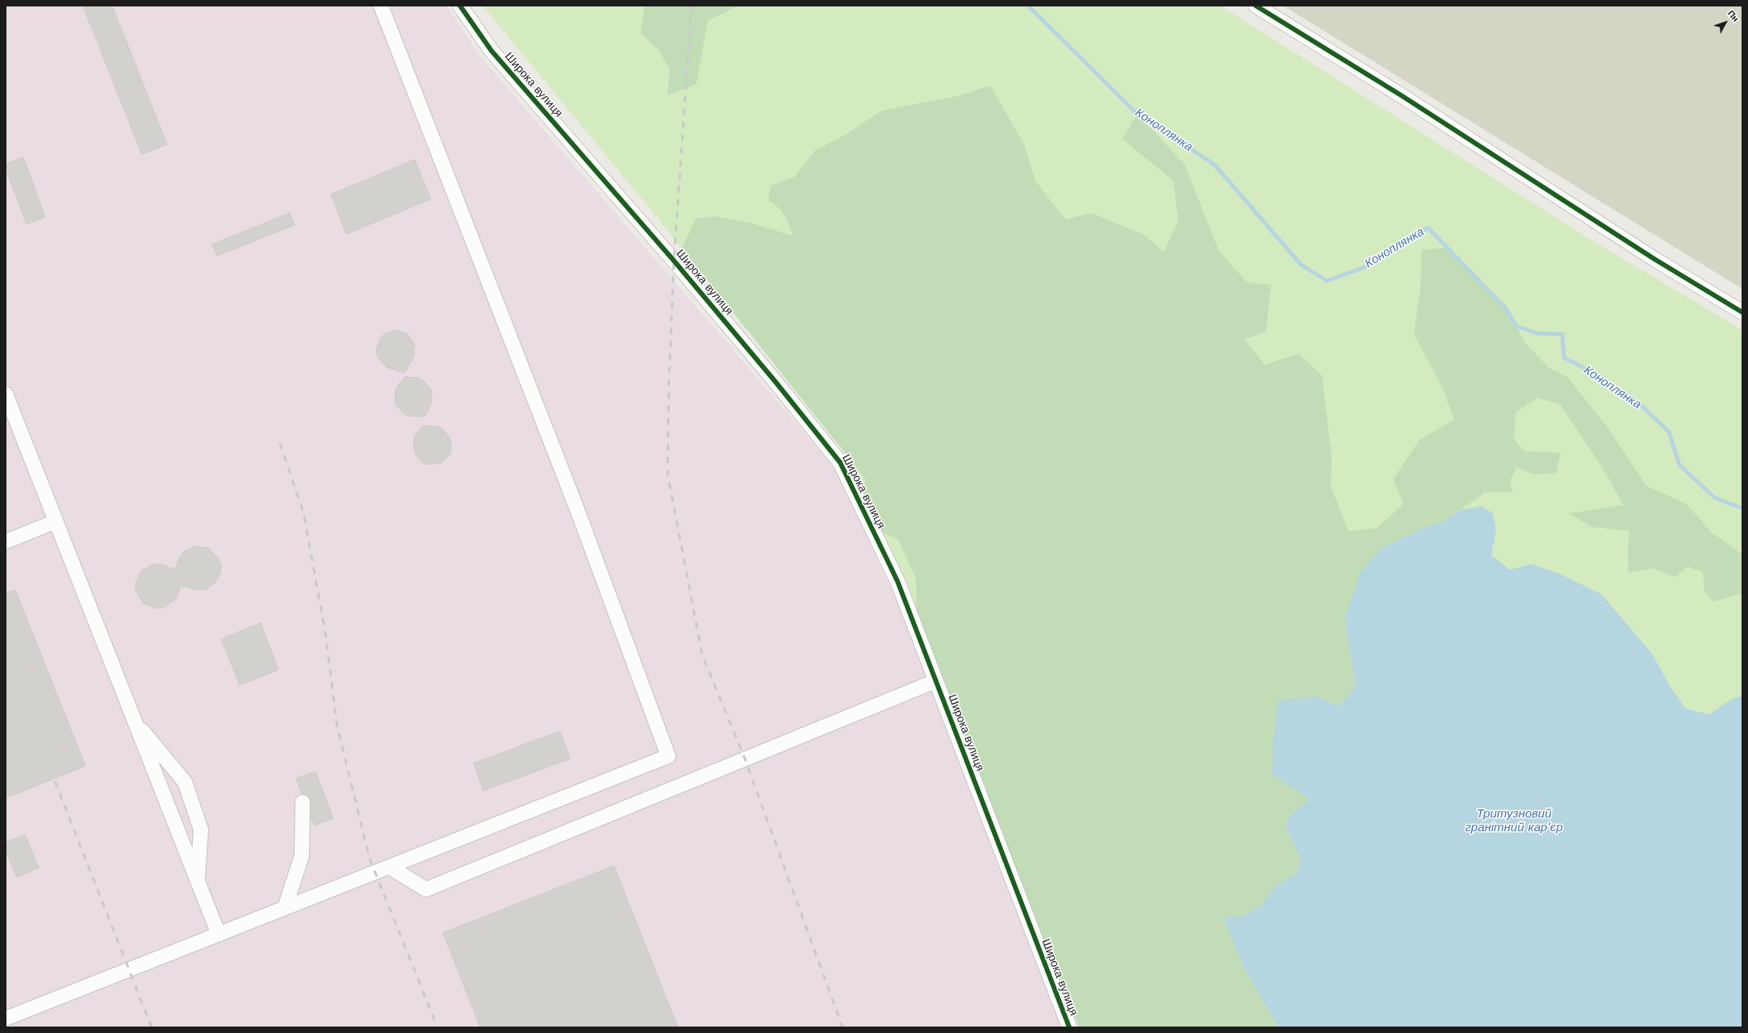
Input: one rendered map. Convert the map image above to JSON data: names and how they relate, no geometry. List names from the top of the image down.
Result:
{
  "streets": {
    "street": ["Широка вулиця"]
  },
  "water": ["Коноплянка", "Тритузновий гранітний кар'єр"],
  "north": "top right"
}
